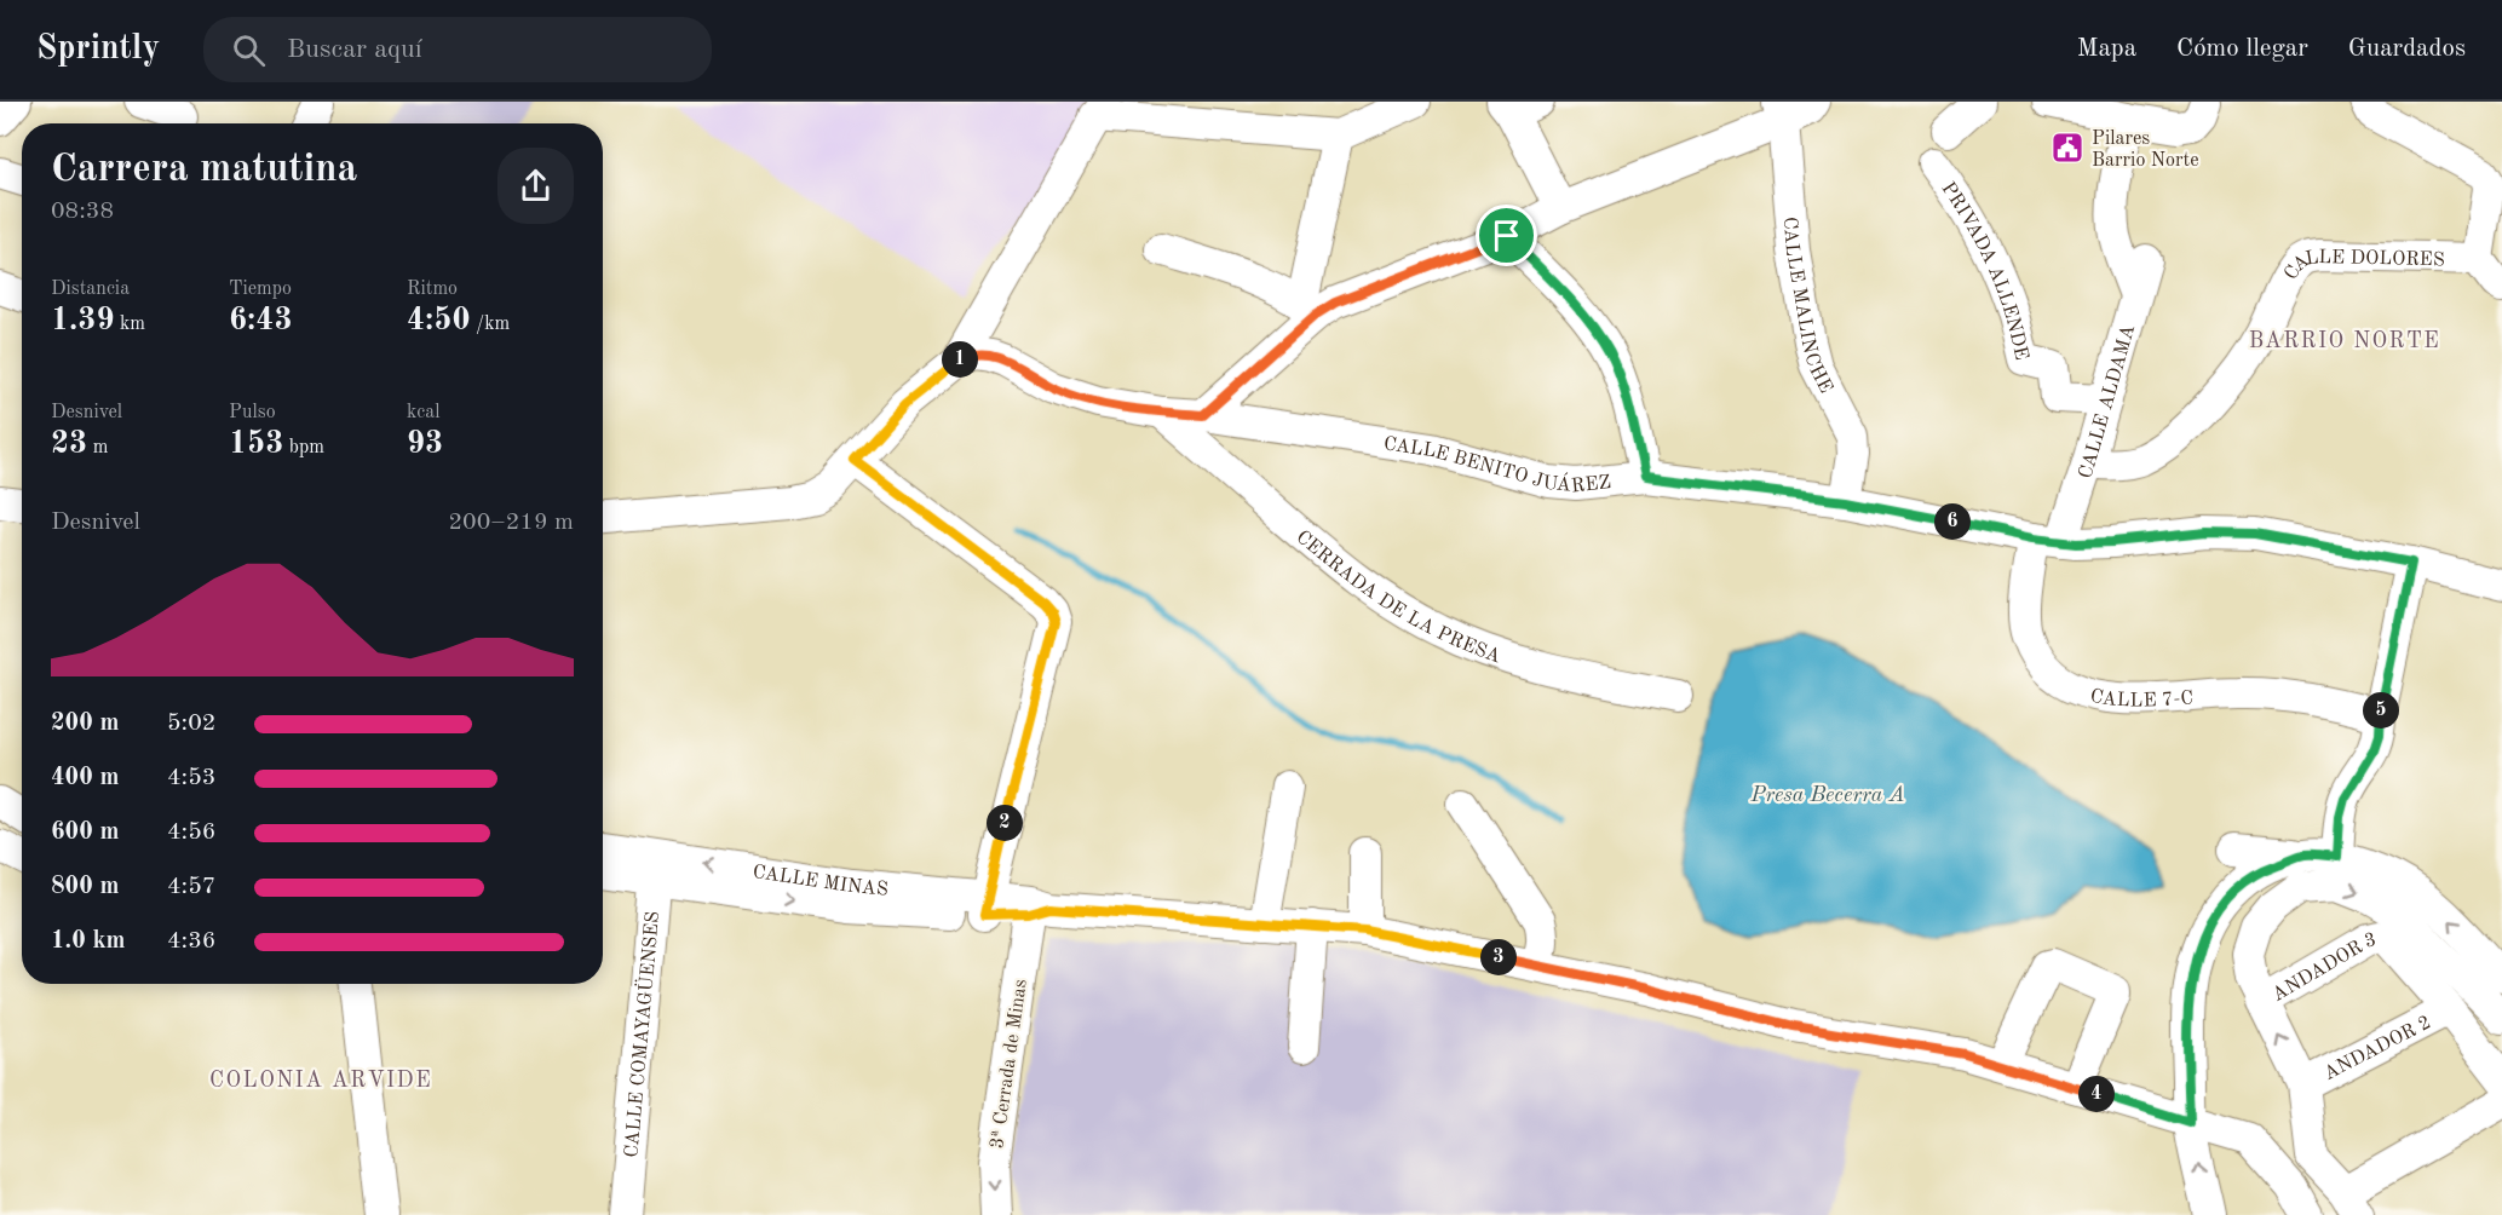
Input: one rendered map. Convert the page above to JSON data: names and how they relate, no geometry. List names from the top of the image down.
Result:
{
  "streets": {
    "street": [
      "PRIVADA ALLENDE",
      "CALLE DOLORES",
      "CALLE MALINCHE",
      "CALLE ALDAMA",
      "CALLE BENITO JUÁREZ",
      "CERRADA DE LA PRESA",
      "CALLE 7-C",
      "CALLE MINAS",
      "ANDADOR 3",
      "CALLE COMAYAGÜENSES",
      "ANDADOR 2",
      "3ª Cerrada de Minas"
    ]
  },
  "crossings": [
    ["PRIVADA ALLENDE", "CALLE ALDAMA"],
    ["CALLE DOLORES", "CALLE ALDAMA"],
    ["CALLE MALINCHE", "CALLE BENITO JUÁREZ"],
    ["CALLE ALDAMA", "CALLE BENITO JUÁREZ"],
    ["CALLE ALDAMA", "CALLE 7-C"],
    ["CALLE BENITO JUÁREZ", "CERRADA DE LA PRESA"],
    ["CALLE BENITO JUÁREZ", "CALLE 7-C"],
    ["CALLE MINAS", "CALLE COMAYAGÜENSES"],
    ["CALLE MINAS", "3ª Cerrada de Minas"],
    ["ANDADOR 3", "ANDADOR 2"]
  ],
  "one_way": ["3ª Cerrada de Minas"],
  "districts": ["BARRIO NORTE", "COLONIA ARVIDE"],
  "water": ["Presa Becerra A"],
  "places": {
    "public building": ["Pilares Barrio Norte"]
  },
  "page": {
    "header": "Sprintly",
    "search": "Buscar aquí",
    "nav": ["Mapa", "Cómo llegar", "Guardados"],
    "heading": ["Carrera matutina", "08:38"],
    "stats": [
      ["Distancia", "1.39 km"],
      ["Tiempo", "6:43"],
      ["Ritmo", "4:50 /km"],
      ["Desnivel", "23 m"],
      ["Pulso", "153 bpm"],
      ["kcal", "93"]
    ],
    "pins": [
      "1",
      "6",
      "5",
      "2",
      "3",
      "4"
    ],
    "chart": ["Desnivel", "200–219 m"],
    "list": [
      {
        "name": "200 m",
        "note": "5:02"
      },
      {
        "name": "400 m",
        "note": "4:53"
      },
      {
        "name": "600 m",
        "note": "4:56"
      },
      {
        "name": "800 m",
        "note": "4:57"
      },
      {
        "name": "1.0 km",
        "note": "4:36"
      }
    ]
  }
}
